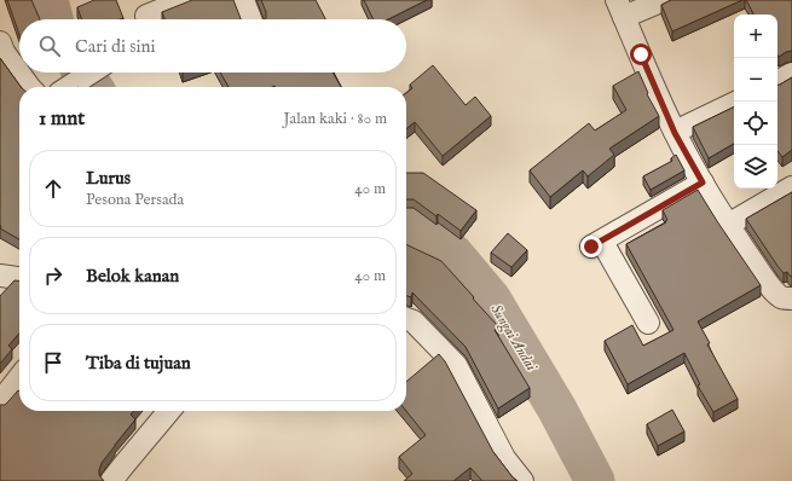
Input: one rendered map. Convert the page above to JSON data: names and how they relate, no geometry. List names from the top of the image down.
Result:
{
  "water": ["Sungai Andai"],
  "page": {
    "map_buttons": ["+", "−"],
    "search": "Cari di sini",
    "heading": ["1 mnt", "Jalan kaki · 80 m"],
    "list": [
      ["Lurus", "Pesona Persada", "40 m"],
      ["Belok kanan", "40 m"],
      "Tiba di tujuan"
    ]
  }
}
